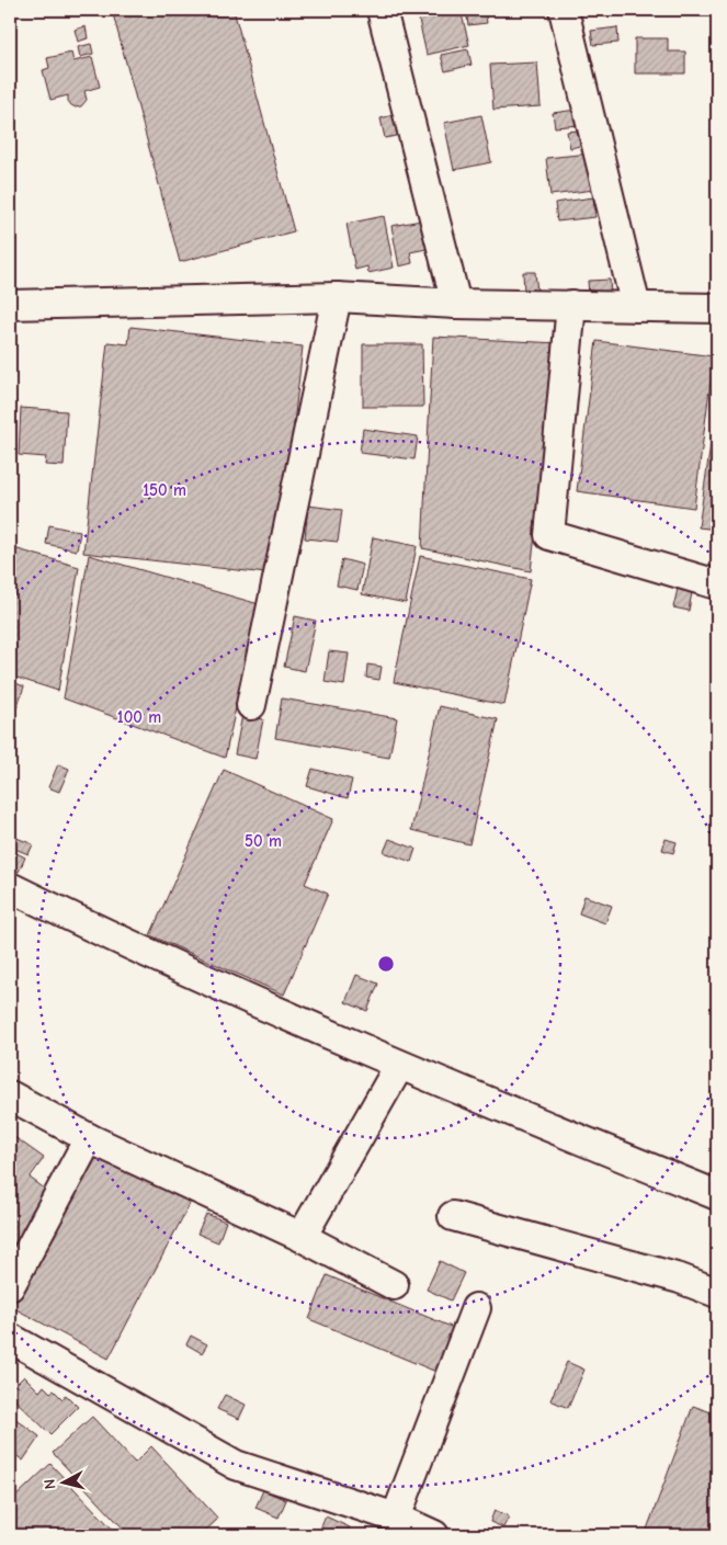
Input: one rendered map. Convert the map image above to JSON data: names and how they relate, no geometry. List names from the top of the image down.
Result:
{
  "north": "left",
  "rings": ["150 m", "100 m", "50 m"]
}
